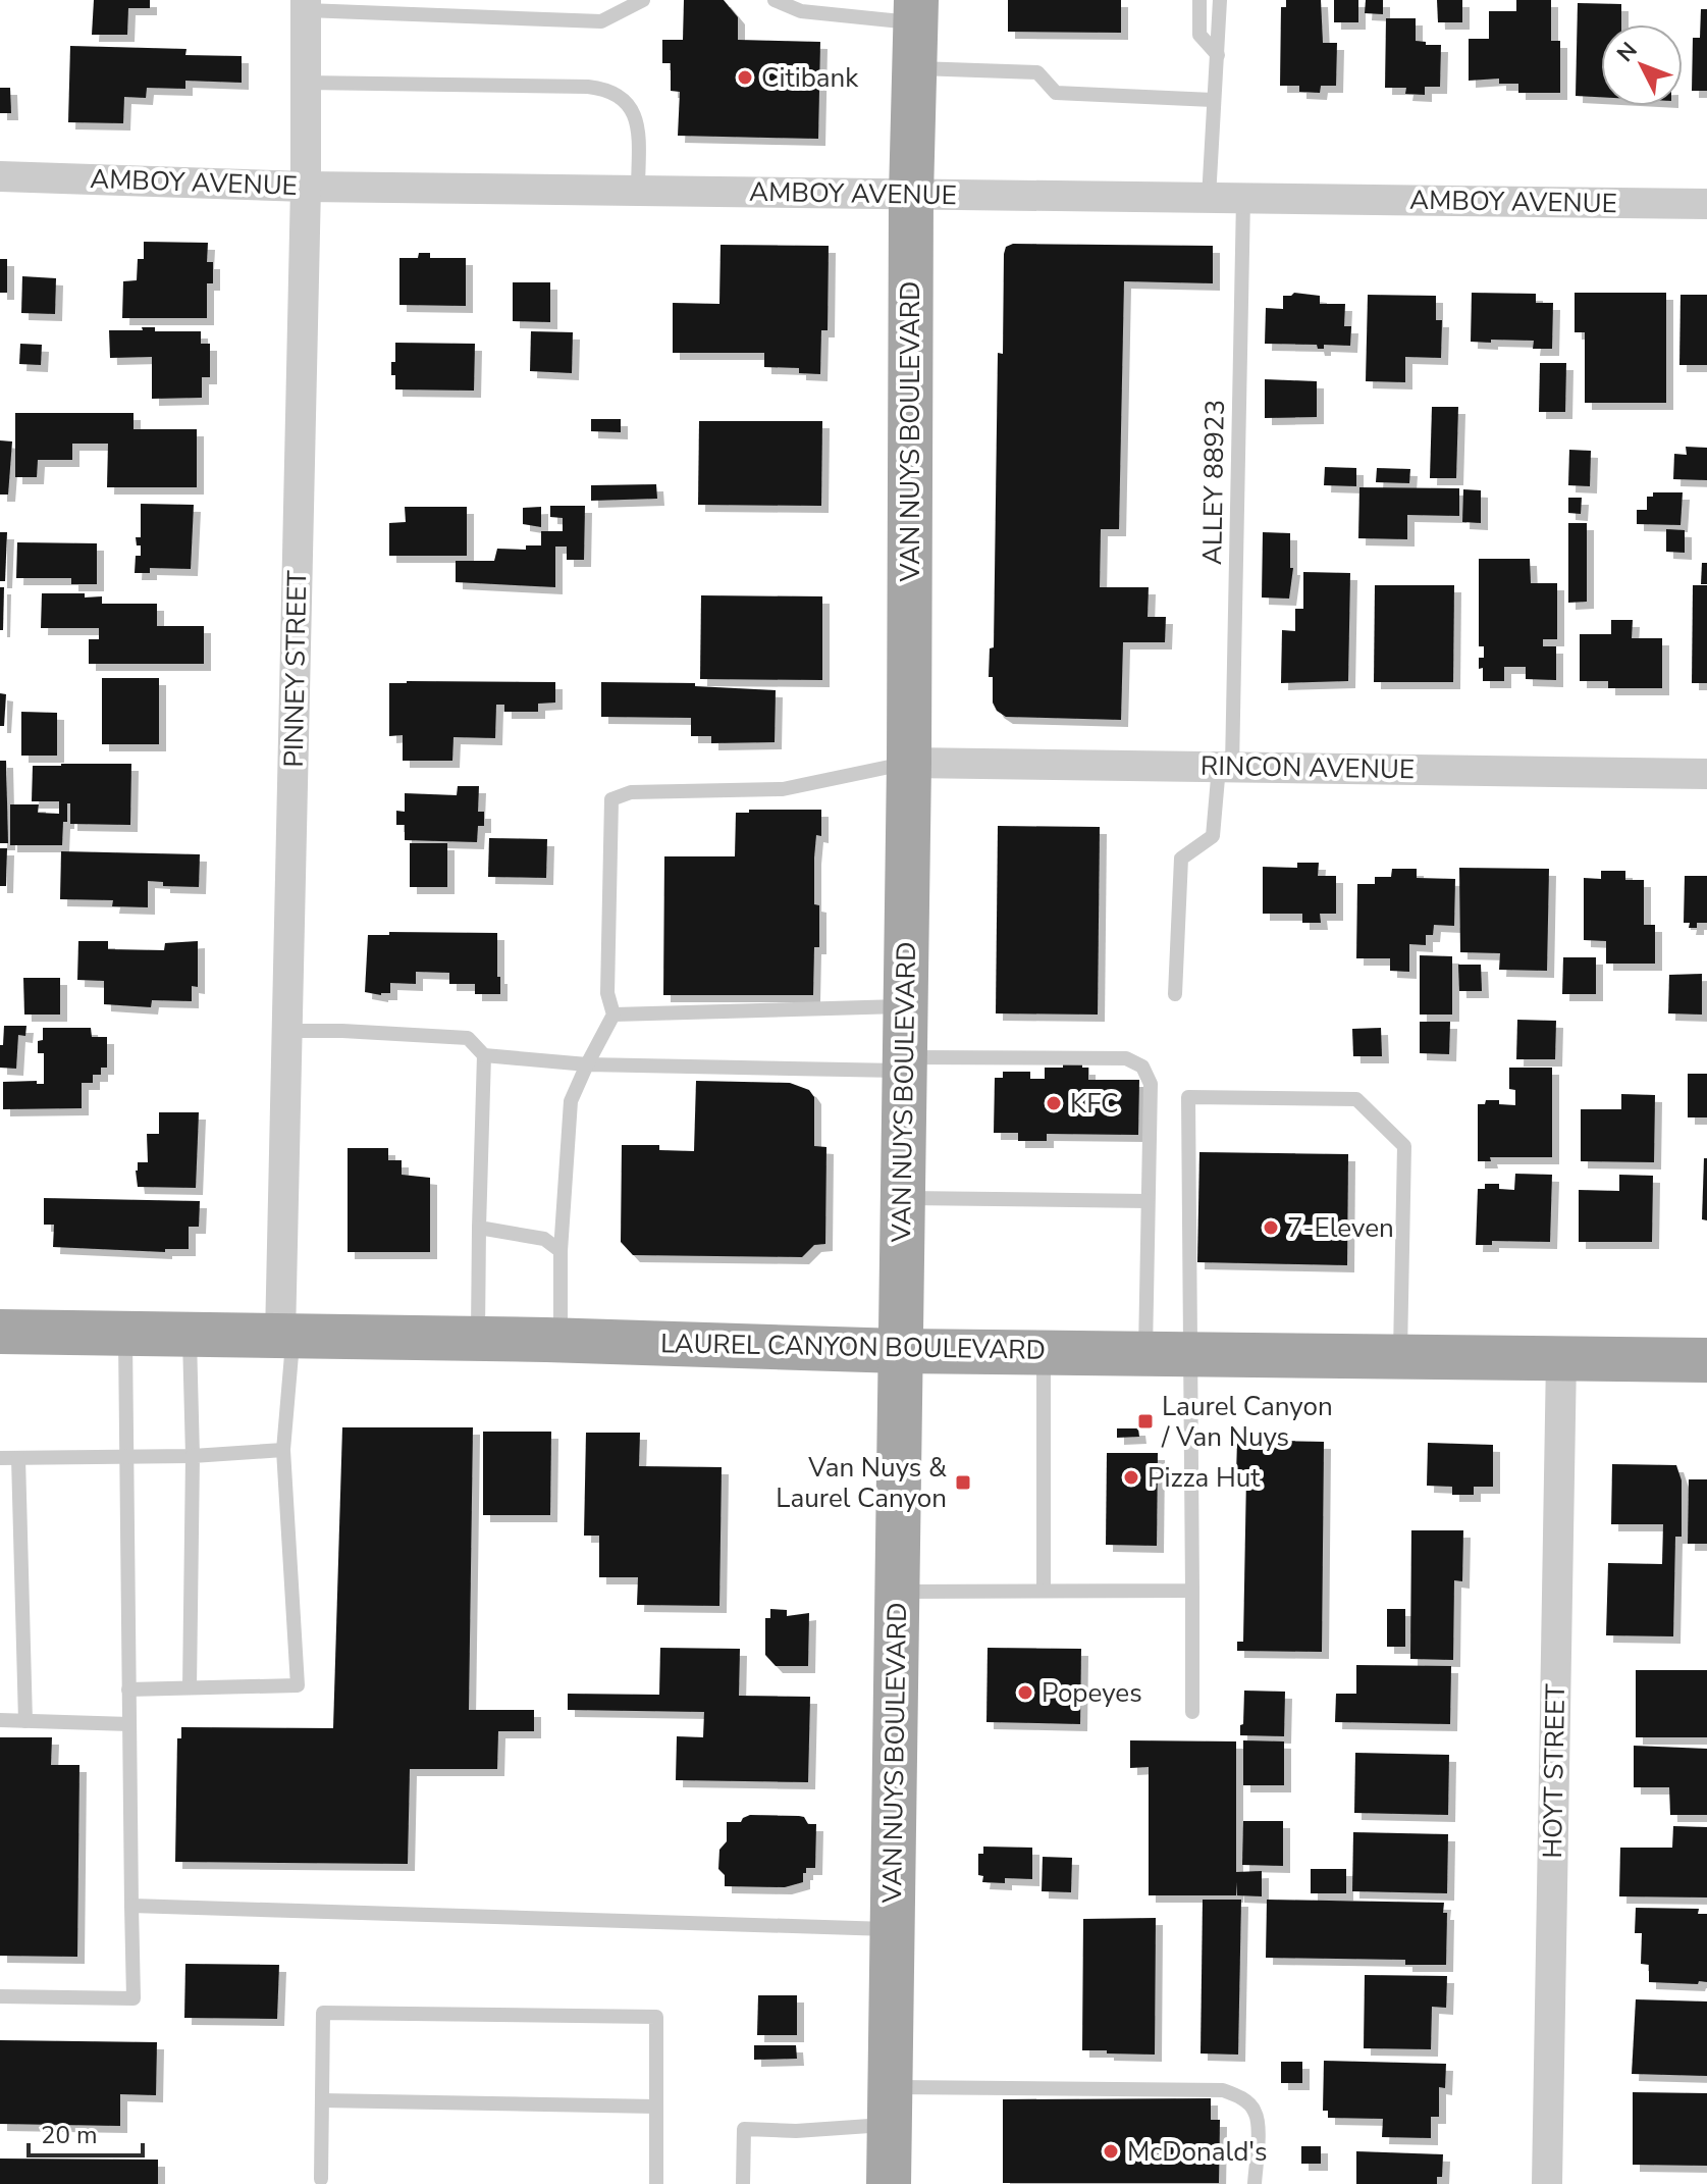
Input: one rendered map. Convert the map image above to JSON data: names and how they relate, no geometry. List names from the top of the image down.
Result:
{
  "streets": {
    "main road": ["VAN NUYS BOULEVARD", "LAUREL CANYON BOULEVARD"],
    "street": [
      "AMBOY AVENUE",
      "PINNEY STREET",
      "RINCON AVENUE",
      "HOYT STREET"
    ],
    "lane": ["ALLEY 88923"]
  },
  "crossings": [
    ["AMBOY AVENUE", "VAN NUYS BOULEVARD"],
    ["AMBOY AVENUE", "ALLEY 88923"],
    ["AMBOY AVENUE", "PINNEY STREET"],
    ["VAN NUYS BOULEVARD", "RINCON AVENUE"],
    ["VAN NUYS BOULEVARD", "LAUREL CANYON BOULEVARD"],
    ["ALLEY 88923", "RINCON AVENUE"],
    ["PINNEY STREET", "LAUREL CANYON BOULEVARD"],
    ["LAUREL CANYON BOULEVARD", "HOYT STREET"]
  ],
  "places": {
    "other": [
      "Citibank",
      "KFC",
      "7-Eleven",
      "Pizza Hut",
      "Popeyes",
      "McDonald's"
    ],
    "transit": ["Laurel Canyon / Van Nuys", "Van Nuys & Laurel Canyon"]
  },
  "scale_bar": "20 m",
  "north": "top left"
}
